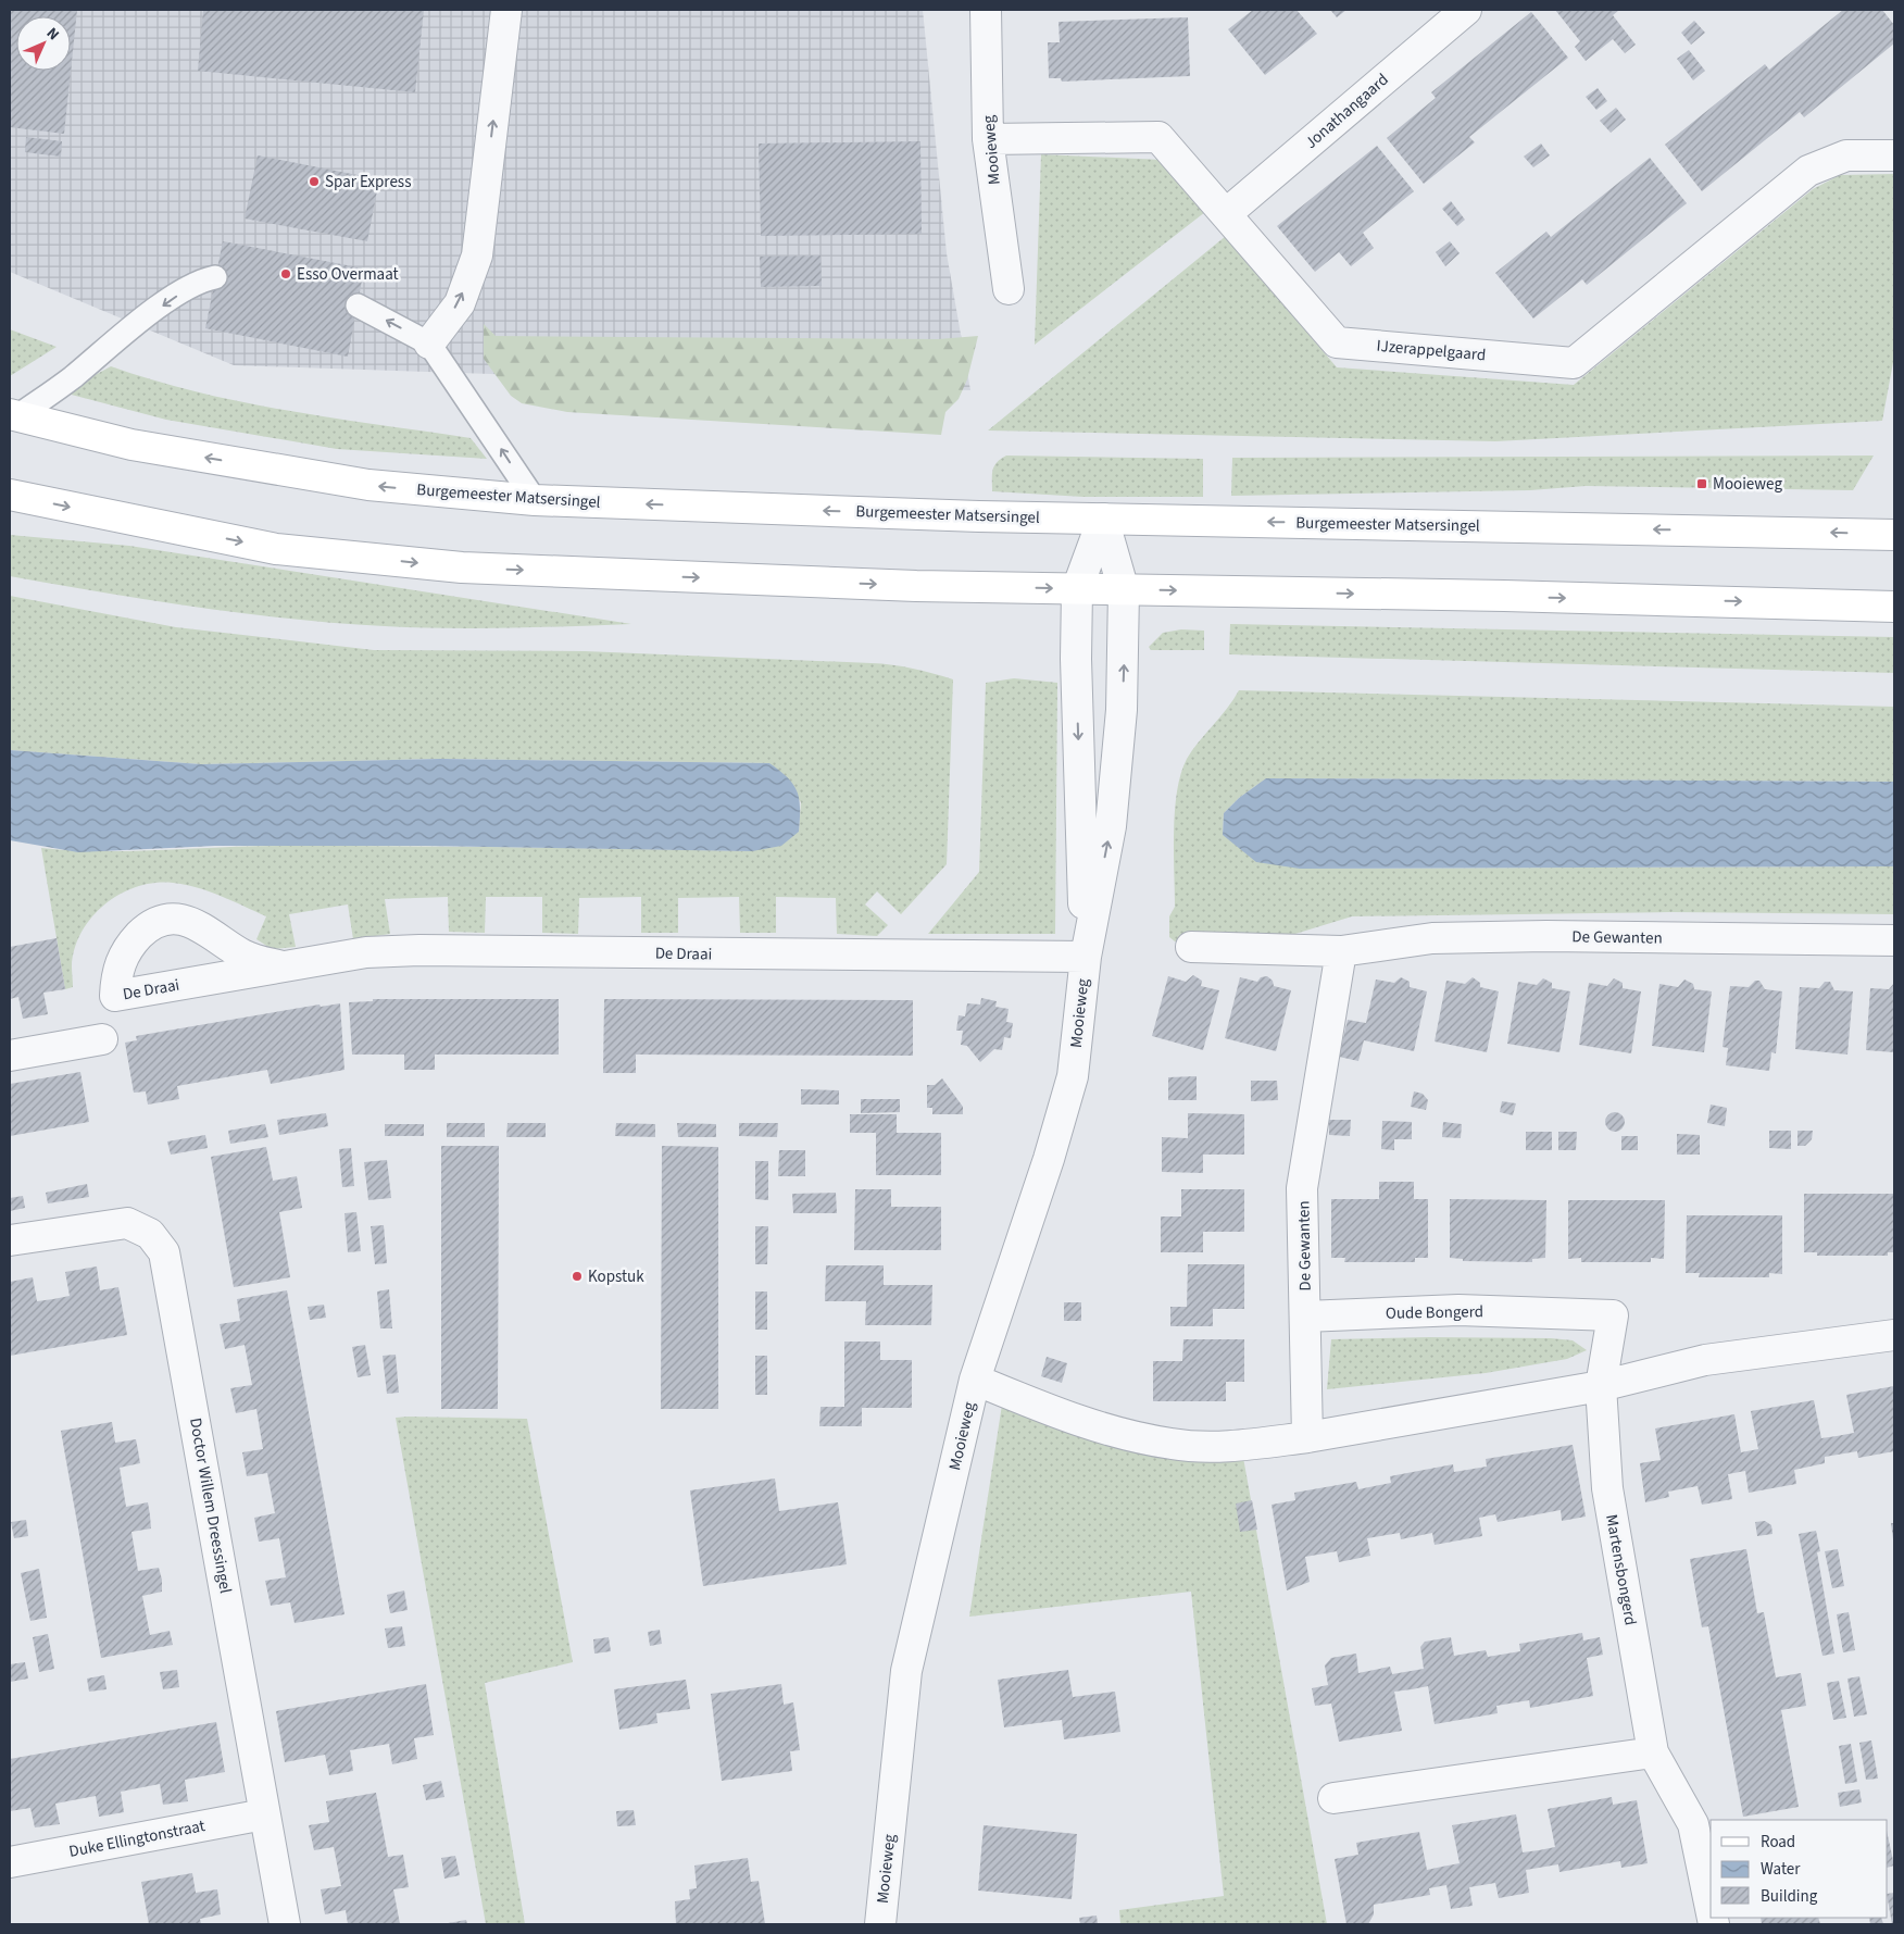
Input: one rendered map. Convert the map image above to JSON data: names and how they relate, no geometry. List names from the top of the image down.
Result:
{
  "streets": {
    "main road": ["Burgemeester Matsersingel"],
    "street": [
      "Jonathangaard",
      "Mooieweg",
      "IJzerappelgaard",
      "De Gewanten",
      "De Draai",
      "Oude Bongerd",
      "Doctor Willem Dreessingel",
      "Martensbongerd",
      "Duke Ellingtonstraat"
    ]
  },
  "crossings": [
    ["Jonathangaard", "IJzerappelgaard"],
    ["Mooieweg", "IJzerappelgaard"],
    ["Mooieweg", "Burgemeester Matsersingel"],
    ["Mooieweg", "De Draai"],
    ["De Gewanten", "Oude Bongerd"],
    ["Oude Bongerd", "Martensbongerd"],
    ["Doctor Willem Dreessingel", "Duke Ellingtonstraat"]
  ],
  "places": {
    "other": ["Spar Express", "Esso Overmaat", "Kopstuk"],
    "transit": ["Mooieweg"]
  },
  "legend": ["Road", "Water", "Building"],
  "north": "top right"
}
